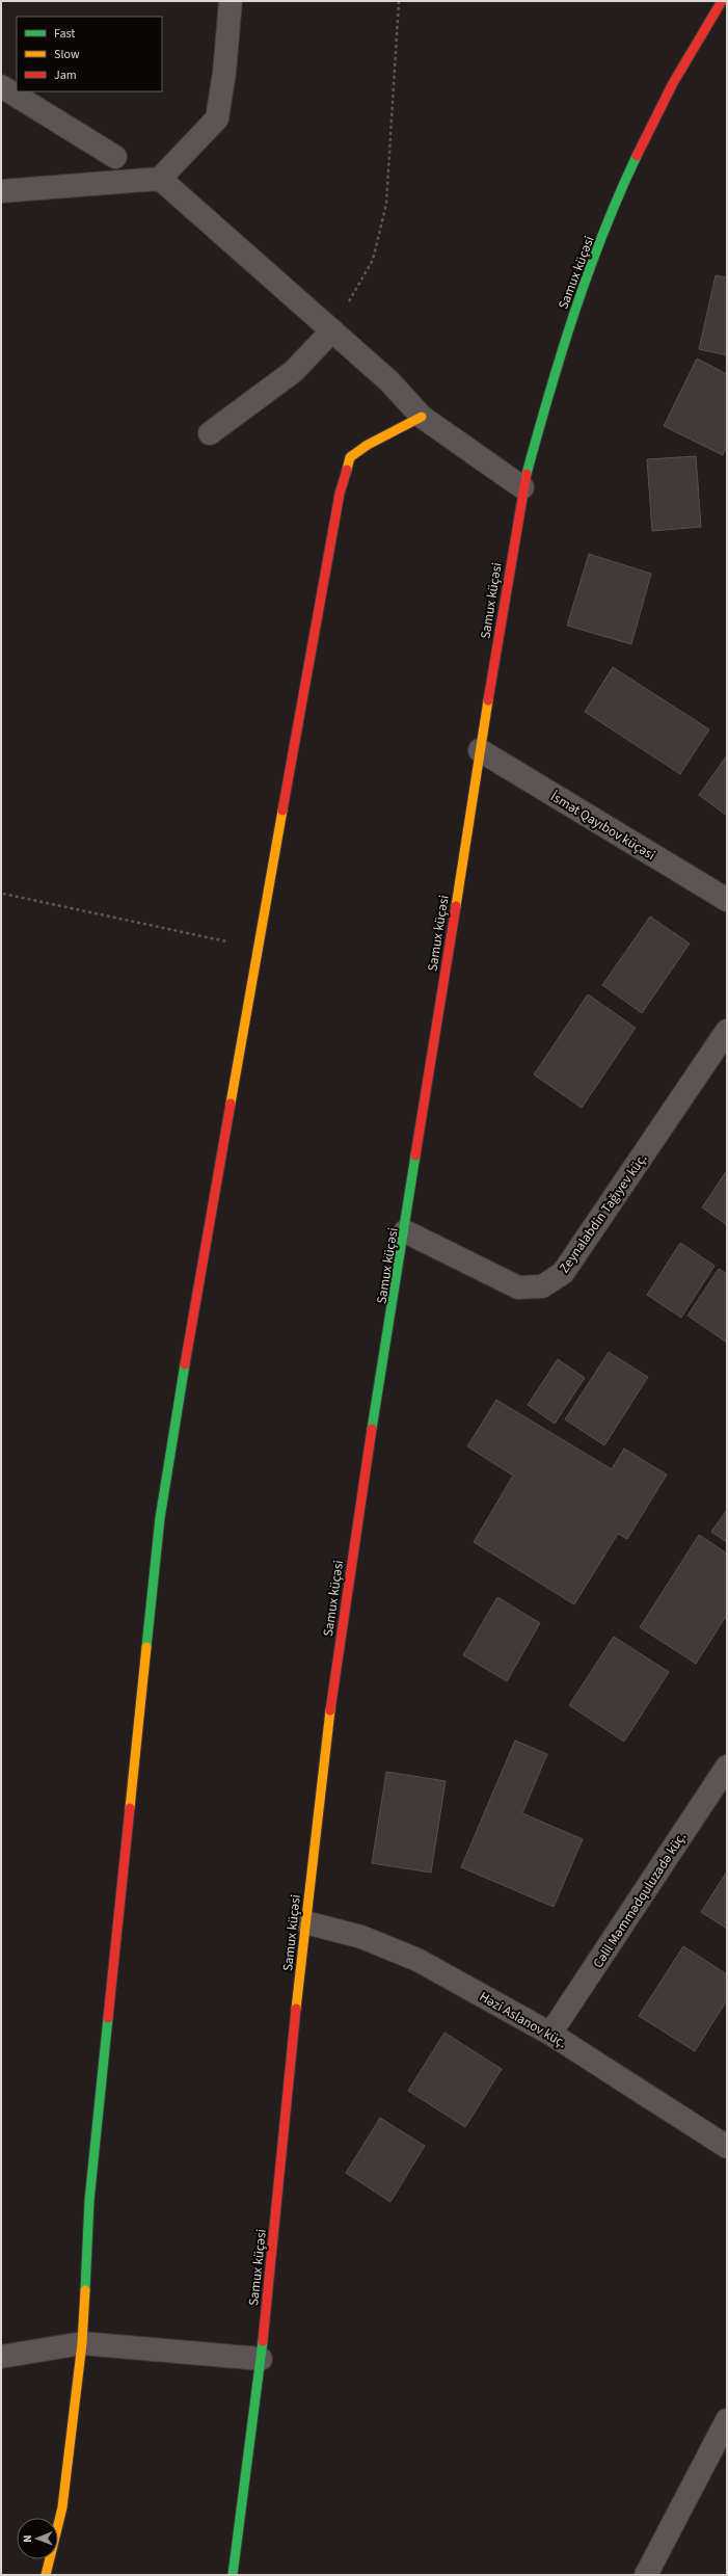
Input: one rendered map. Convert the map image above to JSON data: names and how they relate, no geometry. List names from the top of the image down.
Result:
{
  "streets": {
    "main road": ["Samux küçəsi"],
    "street": [
      "İsmət Qayıbov küçəsi",
      "Zeynalabdin Tağıyev küç.",
      "Cəlil Məmmədquluzadə küç.",
      "Həzi Aslanov küç."
    ]
  },
  "crossings": [
    ["Samux küçəsi", "İsmət Qayıbov küçəsi"],
    ["Samux küçəsi", "Zeynalabdin Tağıyev küç."],
    ["Samux küçəsi", "Həzi Aslanov küç."],
    ["Cəlil Məmmədquluzadə küç.", "Həzi Aslanov küç."]
  ],
  "legend": ["Fast", "Slow", "Jam"],
  "north": "left"
}
